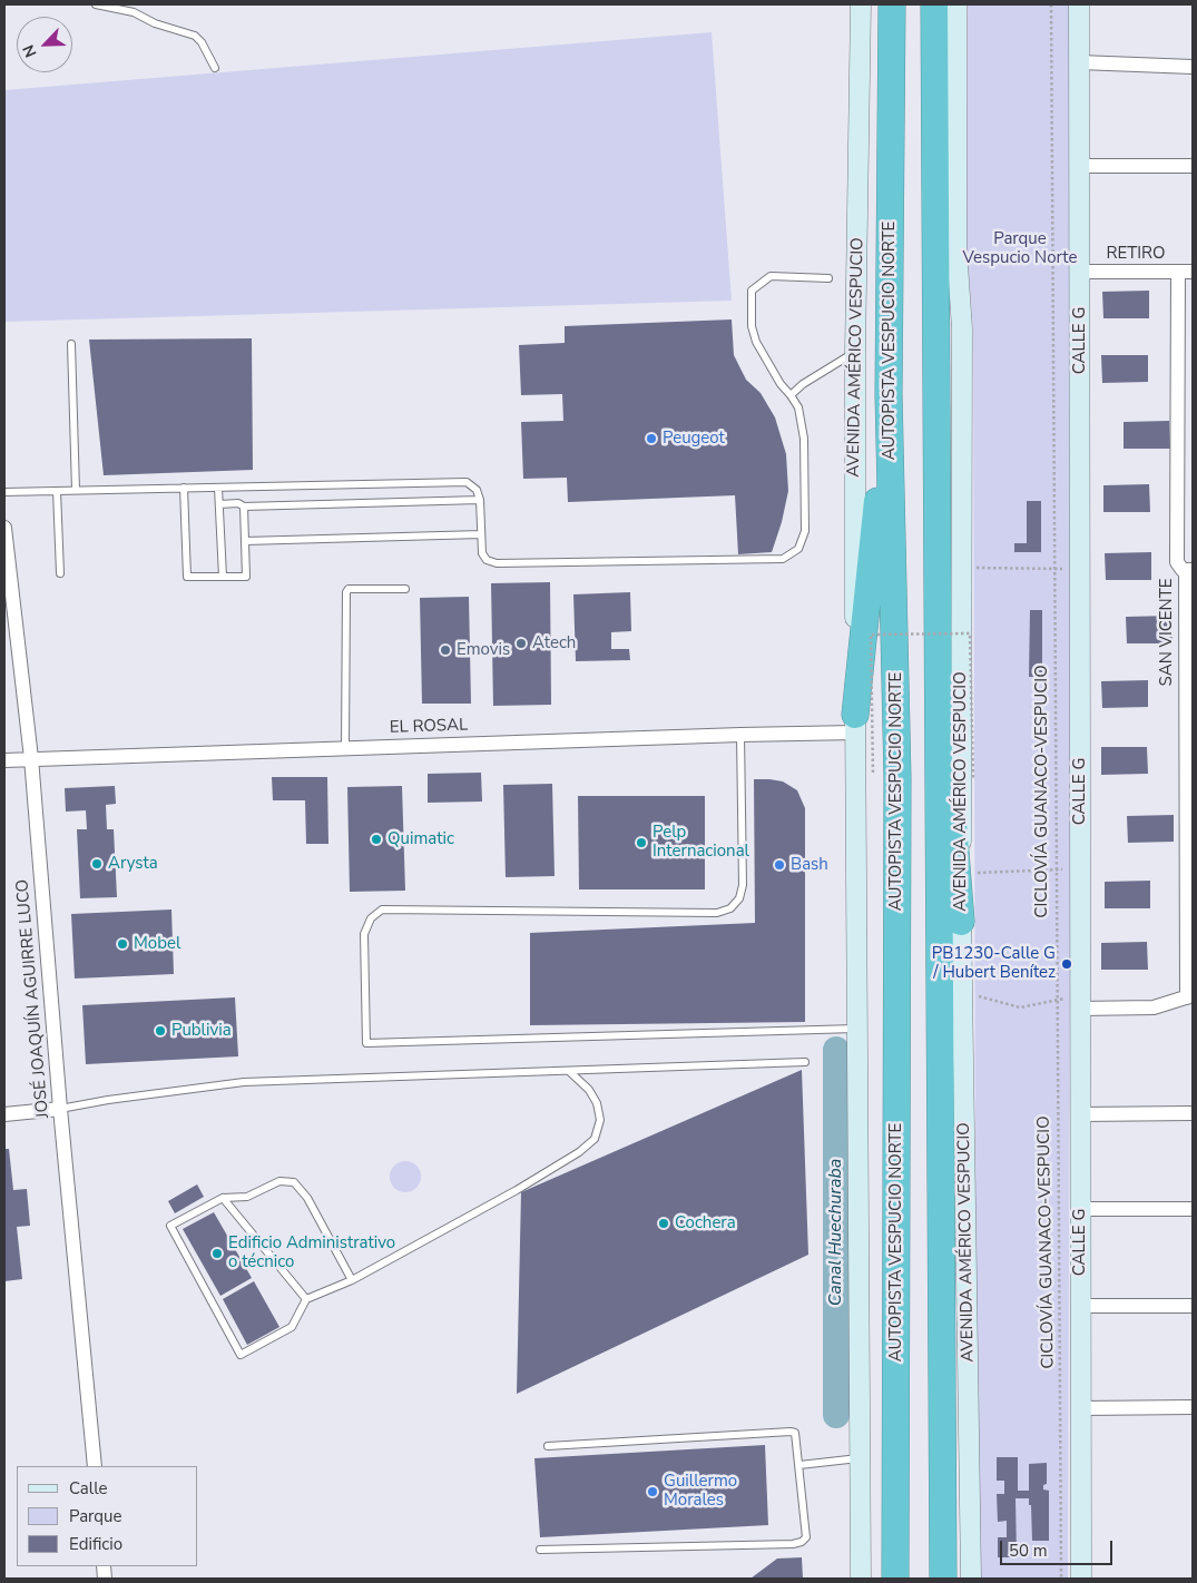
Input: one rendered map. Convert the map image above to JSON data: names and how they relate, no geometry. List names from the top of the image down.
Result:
{
  "streets": {
    "highway": ["AUTOPISTA VESPUCIO NORTE"],
    "main road": ["CALLE G", "AVENIDA AMÉRICO VESPUCIO"],
    "street": [
      "RETIRO",
      "SAN VICENTE",
      "EL ROSAL",
      "JOSÉ JOAQUÍN AGUIRRE LUCO"
    ],
    "path": ["CICLOVÍA GUANACO-VESPUCIO"]
  },
  "crossings": [
    ["RETIRO", "CALLE G"],
    ["RETIRO", "SAN VICENTE"],
    ["AVENIDA AMÉRICO VESPUCIO", "EL ROSAL"],
    ["EL ROSAL", "JOSÉ JOAQUÍN AGUIRRE LUCO"]
  ],
  "water": ["Canal Huechuraba"],
  "parks": ["Parque Vespucio Norte"],
  "places": [
    "Peugeot",
    "Atech",
    "Emovis",
    "Quimatic",
    "Pelp Internacional",
    "Arysta",
    "Bash",
    "Mobel",
    "PB1230-Calle G / Hubert Benítez",
    "Publivia",
    "Cochera",
    "Edificio Administrativo o técnico",
    "Guillermo Morales"
  ],
  "legend": ["Calle", "Parque", "Edificio"],
  "scale_bar": "50 m",
  "north": "bottom left"
}
